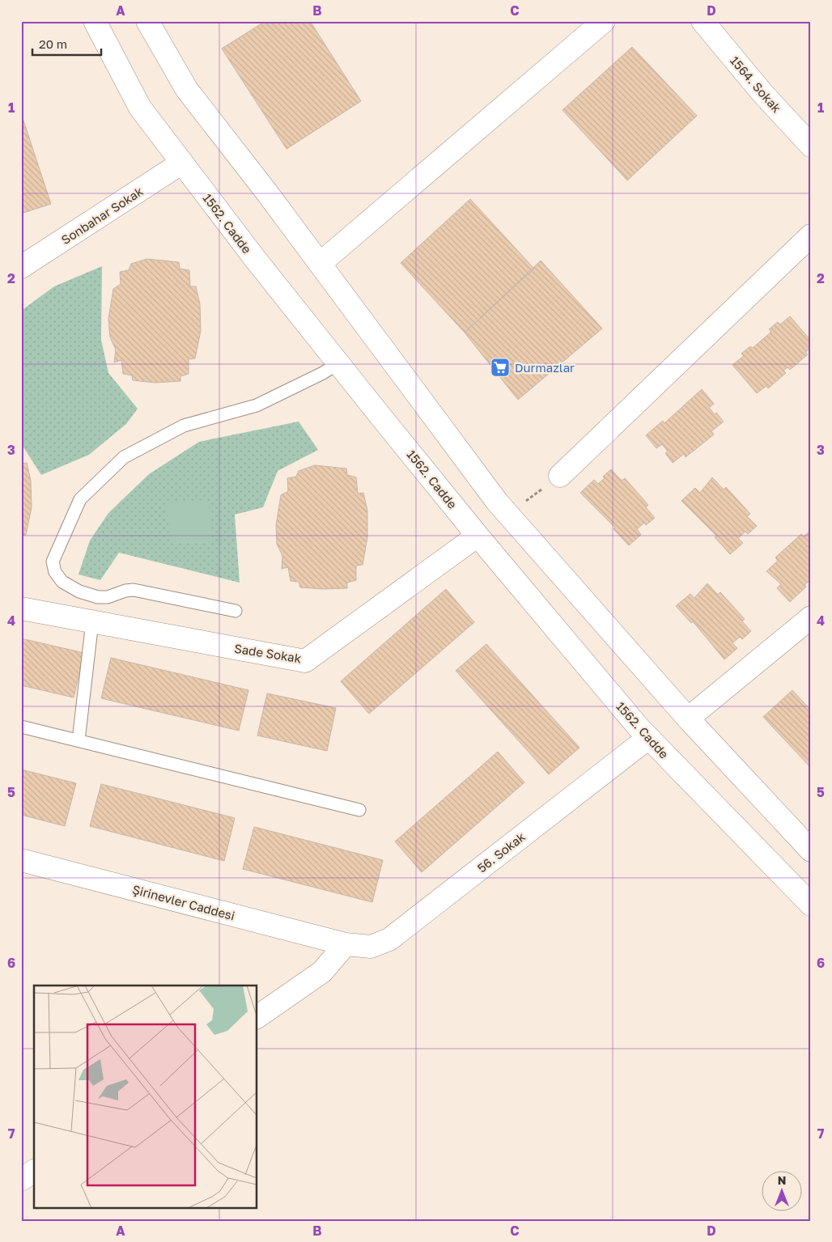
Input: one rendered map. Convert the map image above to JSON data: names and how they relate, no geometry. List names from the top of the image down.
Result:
{
  "streets": {
    "street": [
      "1564. Sokak",
      "Sonbahar Sokak",
      "1562. Cadde",
      "Sade Sokak",
      "56. Sokak",
      "Şirinevler Caddesi"
    ]
  },
  "crossings": [
    ["Sonbahar Sokak", "1562. Cadde"],
    ["1562. Cadde", "Sade Sokak"],
    ["1562. Cadde", "56. Sokak"],
    ["56. Sokak", "Şirinevler Caddesi"]
  ],
  "places": {
    "supermarket": ["Durmazlar"]
  },
  "scale_bar": "20 m",
  "north": "top",
  "grid": {
    "columns": [
      "A",
      "B",
      "C",
      "D"
    ],
    "rows": [
      "1",
      "2",
      "3",
      "4",
      "5",
      "6",
      "7"
    ]
  }
}
